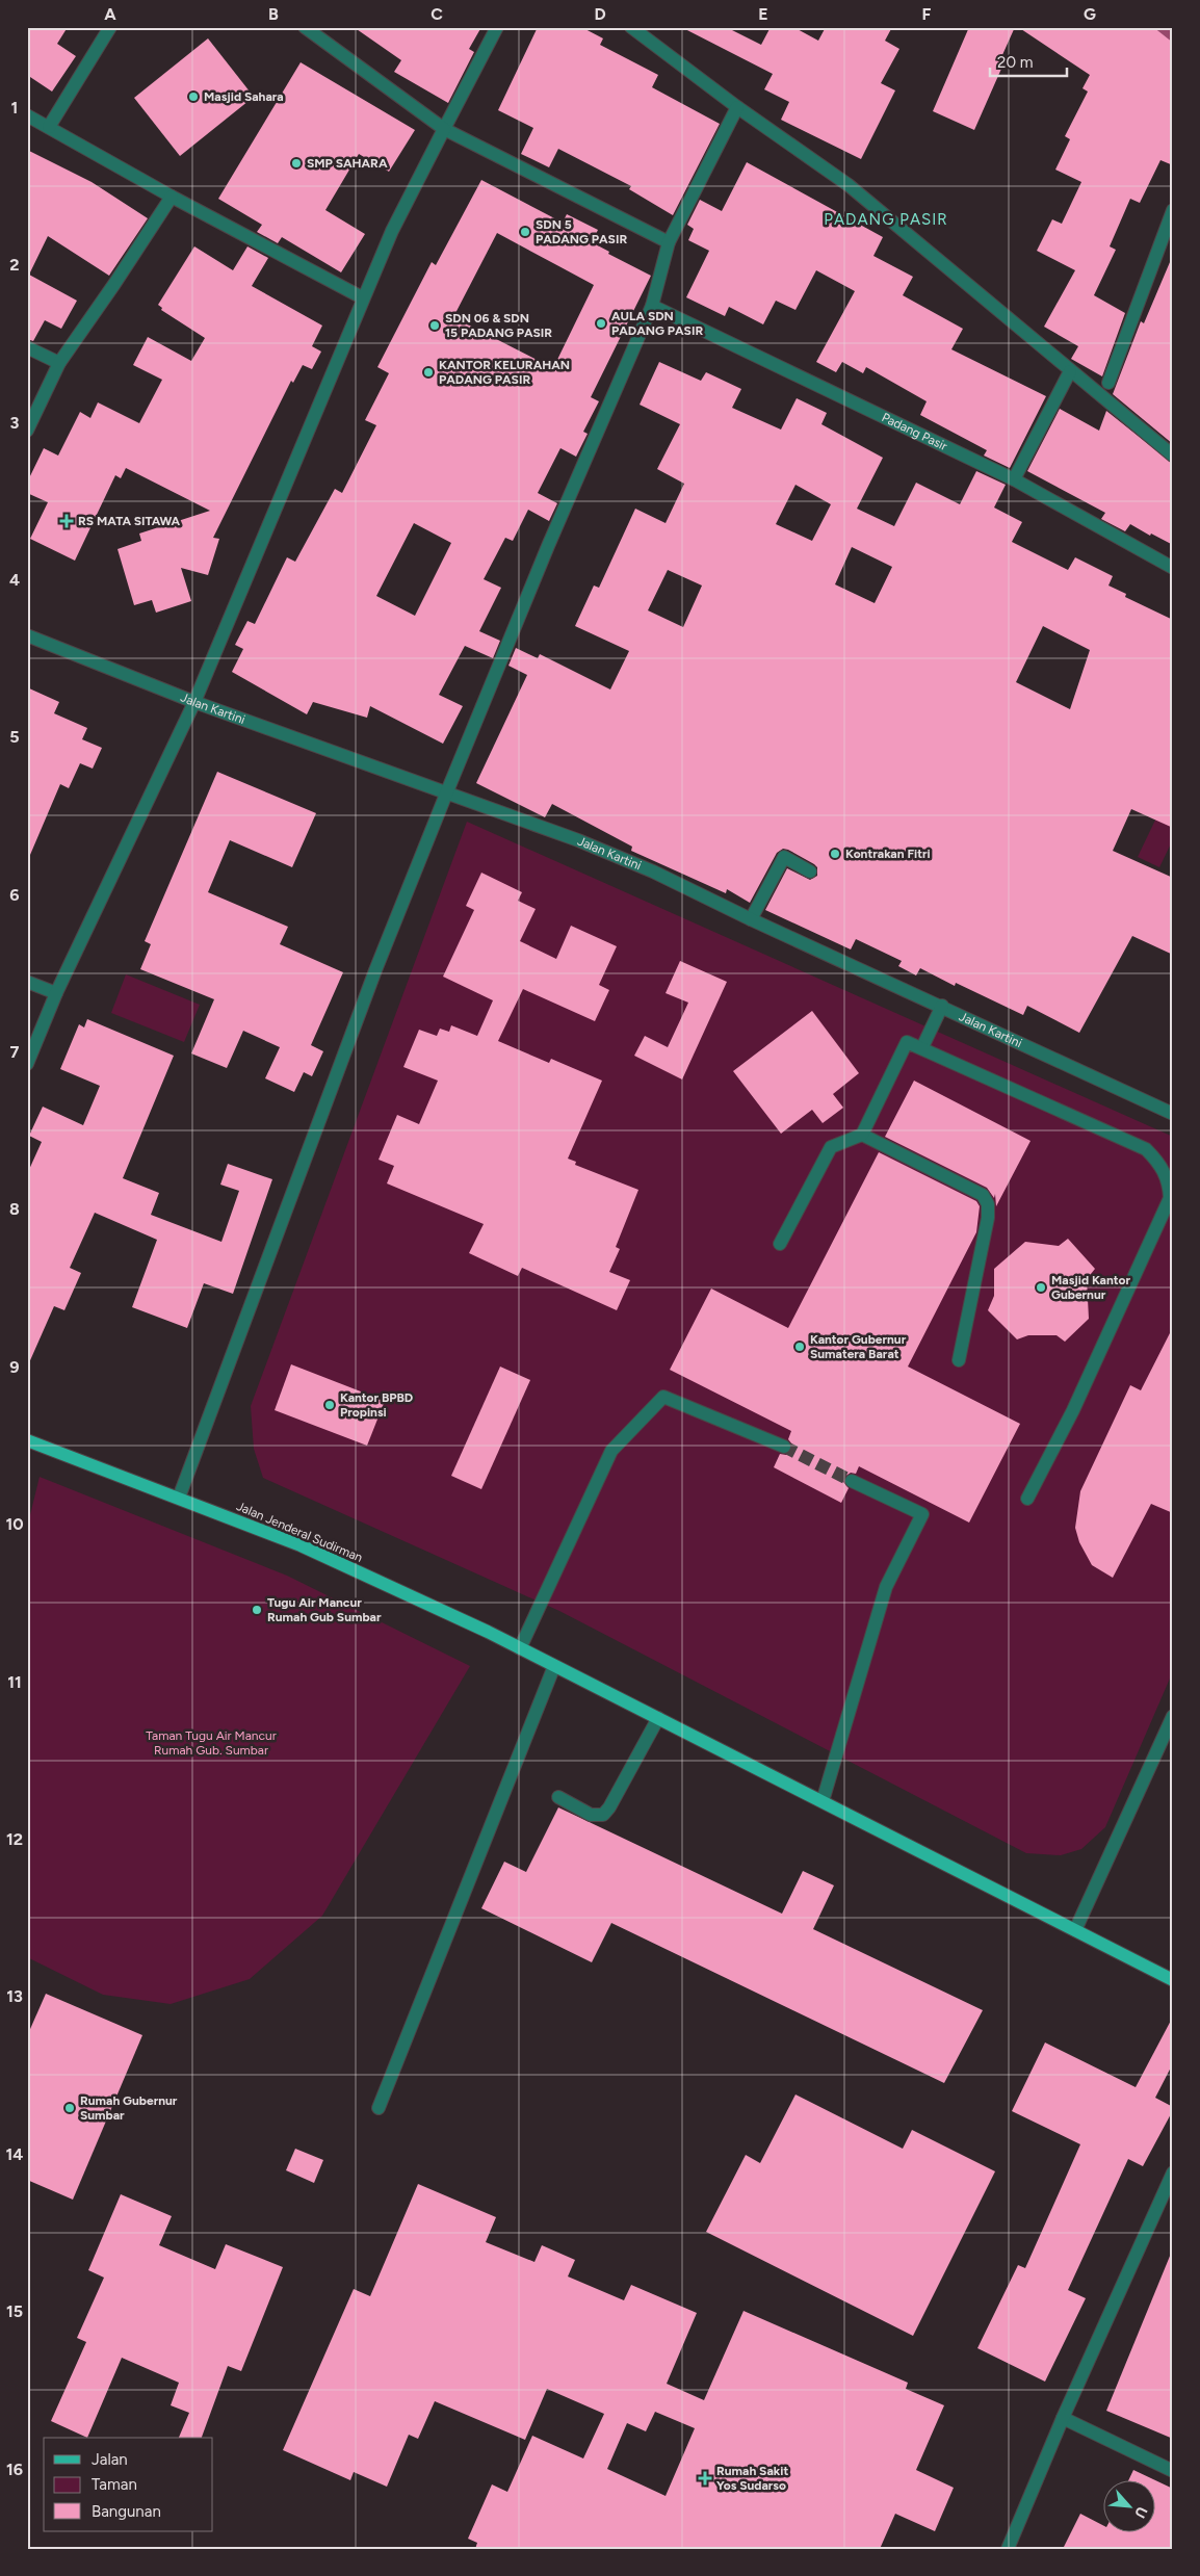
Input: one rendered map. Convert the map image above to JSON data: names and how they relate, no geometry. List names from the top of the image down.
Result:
{
  "streets": {
    "main road": ["Jalan Jenderal Sudirman"],
    "street": ["Padang Pasir", "Jalan Kartini"]
  },
  "districts": ["PADANG PASIR"],
  "parks": ["Taman Tugu Air Mancur Rumah Gub. Sumbar"],
  "places": {
    "other": [
      "Masjid Sahara",
      "SMP SAHARA",
      "SDN 5 PADANG PASIR",
      "AULA SDN PADANG PASIR",
      "SDN 06 & SDN 15 PADANG PASIR",
      "KANTOR KELURAHAN PADANG PASIR",
      "Kontrakan Fitri",
      "Masjid Kantor Gubernur",
      "Kantor Gubernur Sumatera Barat",
      "Kantor BPBD Propinsi",
      "Tugu Air Mancur Rumah Gub Sumbar",
      "Rumah Gubernur Sumbar"
    ],
    "health": ["RS MATA SITAWA", "Rumah Sakit Yos Sudarso"]
  },
  "legend": ["Jalan", "Taman", "Bangunan"],
  "scale_bar": "20 m",
  "north": "bottom right",
  "grid": {
    "columns": [
      "A",
      "B",
      "C",
      "D",
      "E",
      "F",
      "G"
    ],
    "rows": [
      "1",
      "2",
      "3",
      "4",
      "5",
      "6",
      "7",
      "8",
      "9",
      "10",
      "11",
      "12",
      "13",
      "14",
      "15",
      "16"
    ]
  }
}
